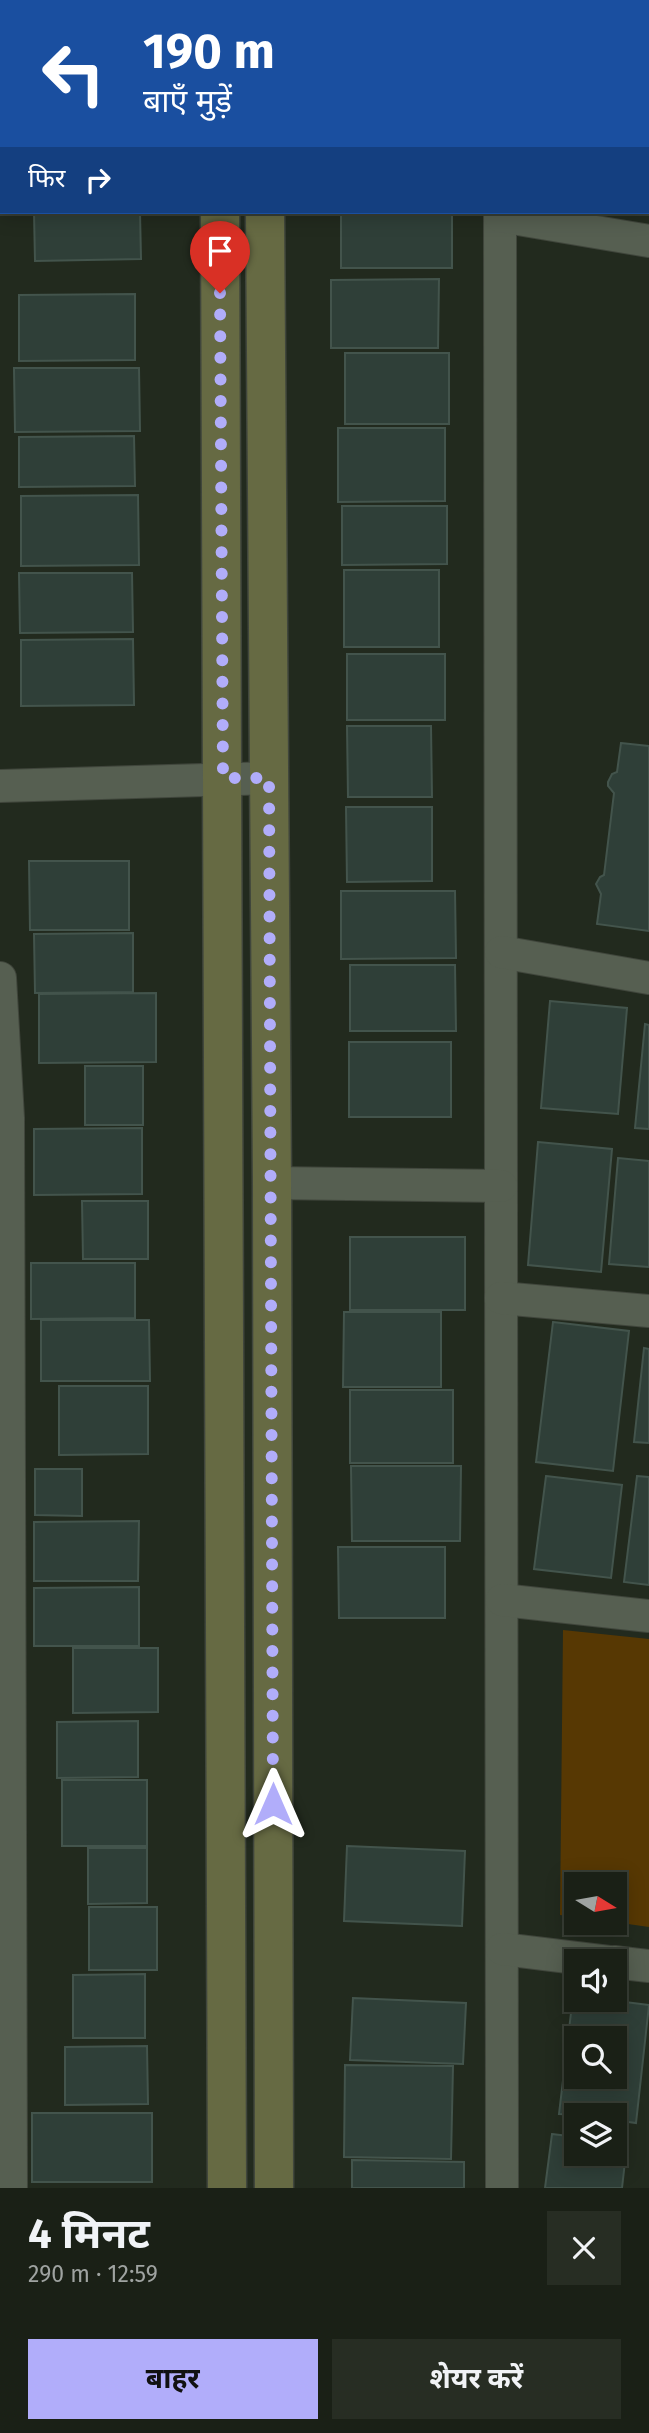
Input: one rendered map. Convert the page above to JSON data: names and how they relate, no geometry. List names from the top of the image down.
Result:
{
  "north": "right",
  "page": {
    "turn": ["190 m", "बाएँ मुड़ें"],
    "then": "फिर",
    "heading": ["4 मिनट", "290 m · 12:59"],
    "buttons": ["बाहर", "शेयर करें"]
  }
}
